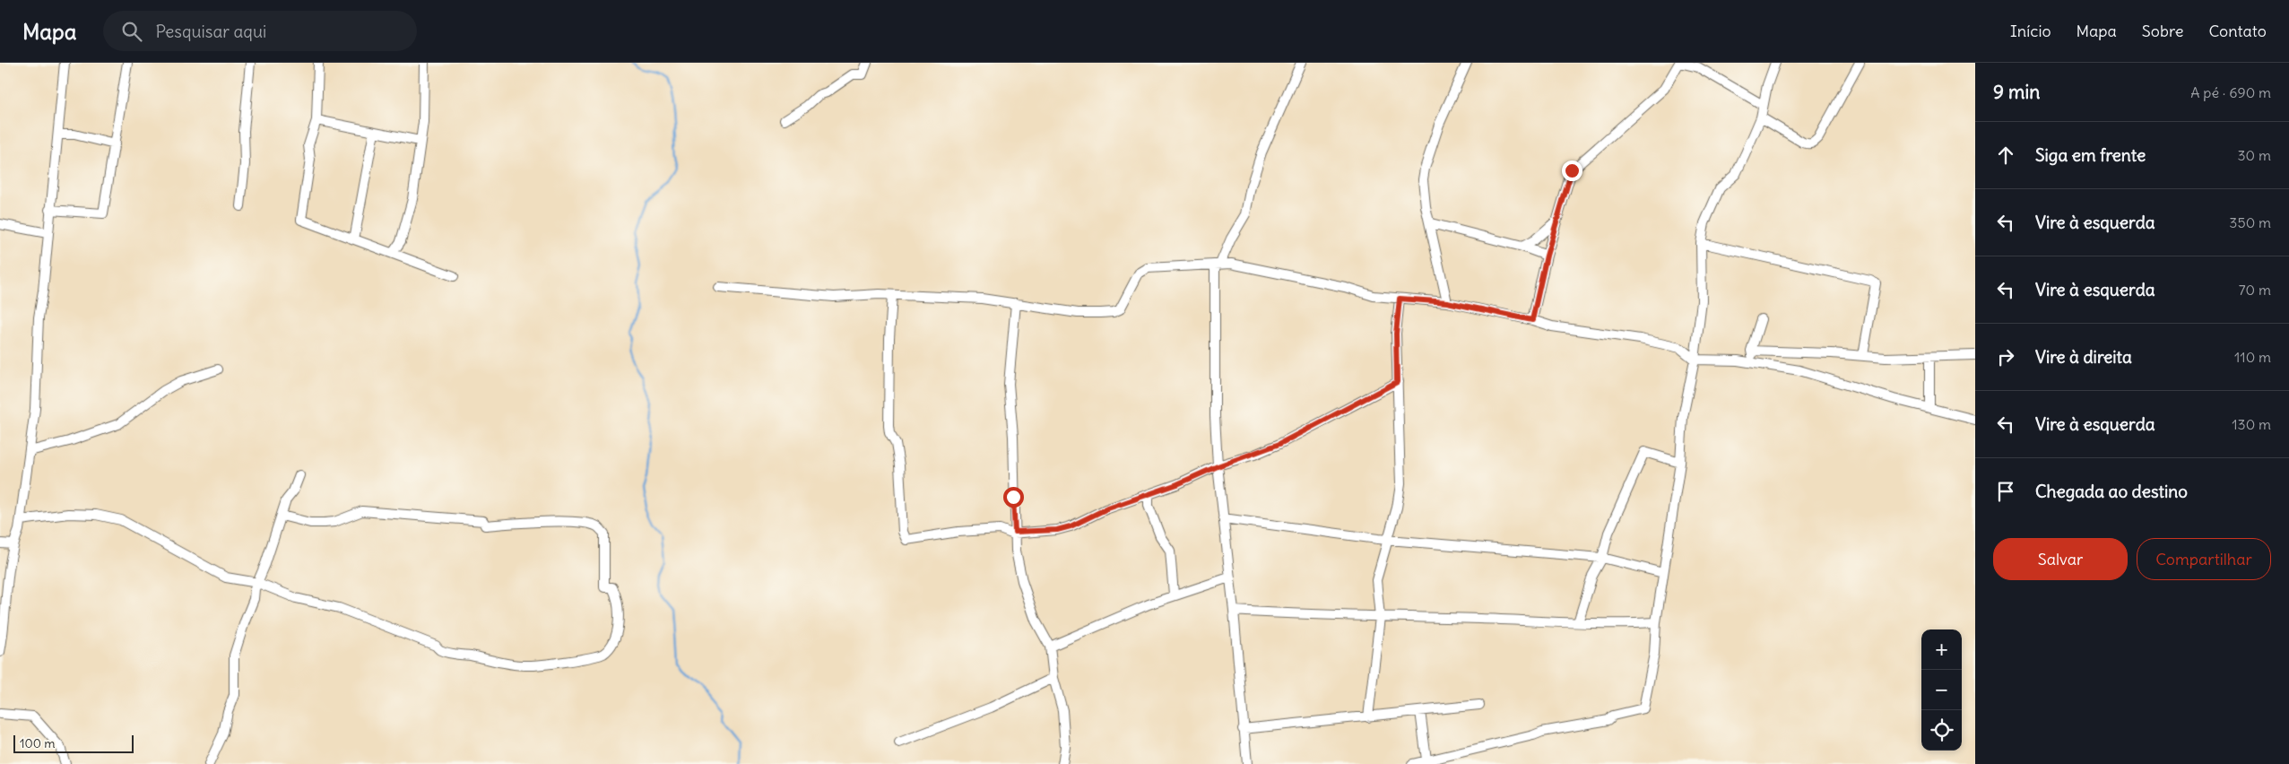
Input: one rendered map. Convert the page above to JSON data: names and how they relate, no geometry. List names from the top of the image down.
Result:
{
  "scale_bar": "100 m",
  "page": {
    "header": "Mapa",
    "search": "Pesquisar aqui",
    "nav": [
      "Início",
      "Mapa",
      "Sobre",
      "Contato"
    ],
    "heading": ["9 min", "A pé · 690 m"],
    "list": [
      ["Siga em frente", "30 m"],
      ["Vire à esquerda", "350 m"],
      ["Vire à esquerda", "70 m"],
      ["Vire à direita", "110 m"],
      ["Vire à esquerda", "130 m"],
      "Chegada ao destino"
    ],
    "buttons": ["Salvar", "Compartilhar"],
    "map_buttons": ["+", "−"],
    "scale": "100 m"
  }
}
